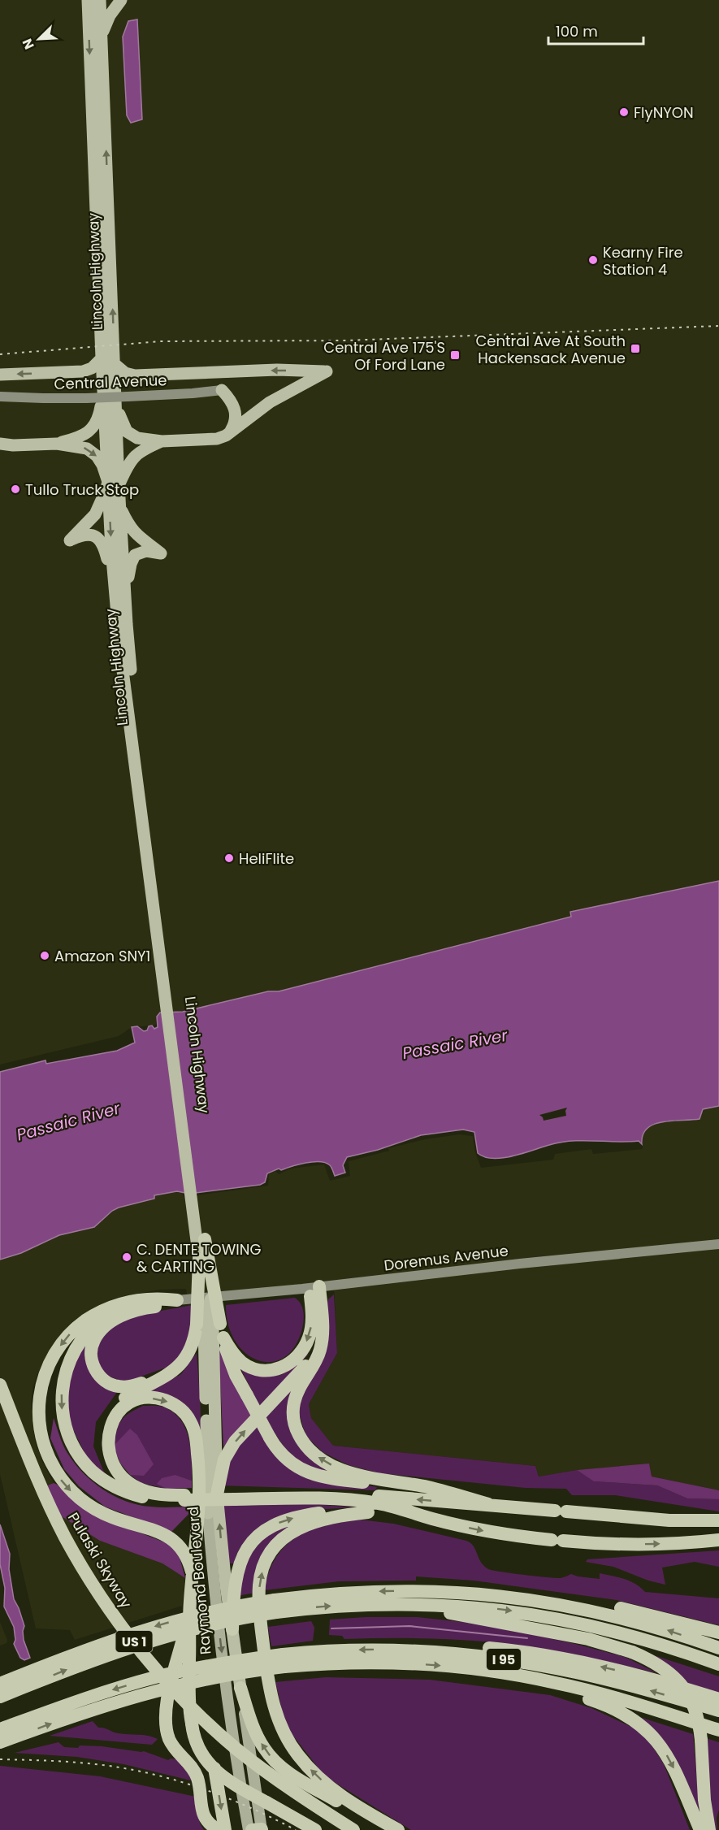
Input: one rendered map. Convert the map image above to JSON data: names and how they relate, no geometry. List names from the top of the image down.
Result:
{
  "streets": {
    "highway": [
      "Lincoln Highway",
      "Pulaski Skyway",
      "Raymond Boulevard",
      "US 1",
      "I 95"
    ],
    "main road": ["Central Avenue", "Doremus Avenue"]
  },
  "water": ["Passaic River"],
  "places": {
    "other": [
      "FlyNYON",
      "Kearny Fire Station 4",
      "Tullo Truck Stop",
      "HeliFlite",
      "Amazon SNY1",
      "C. DENTE TOWING & CARTING"
    ],
    "transit": ["Central Ave At South Hackensack Avenue", "Central Ave 175'S Of Ford Lane"]
  },
  "scale_bar": "100 m",
  "north": "bottom left"
}
